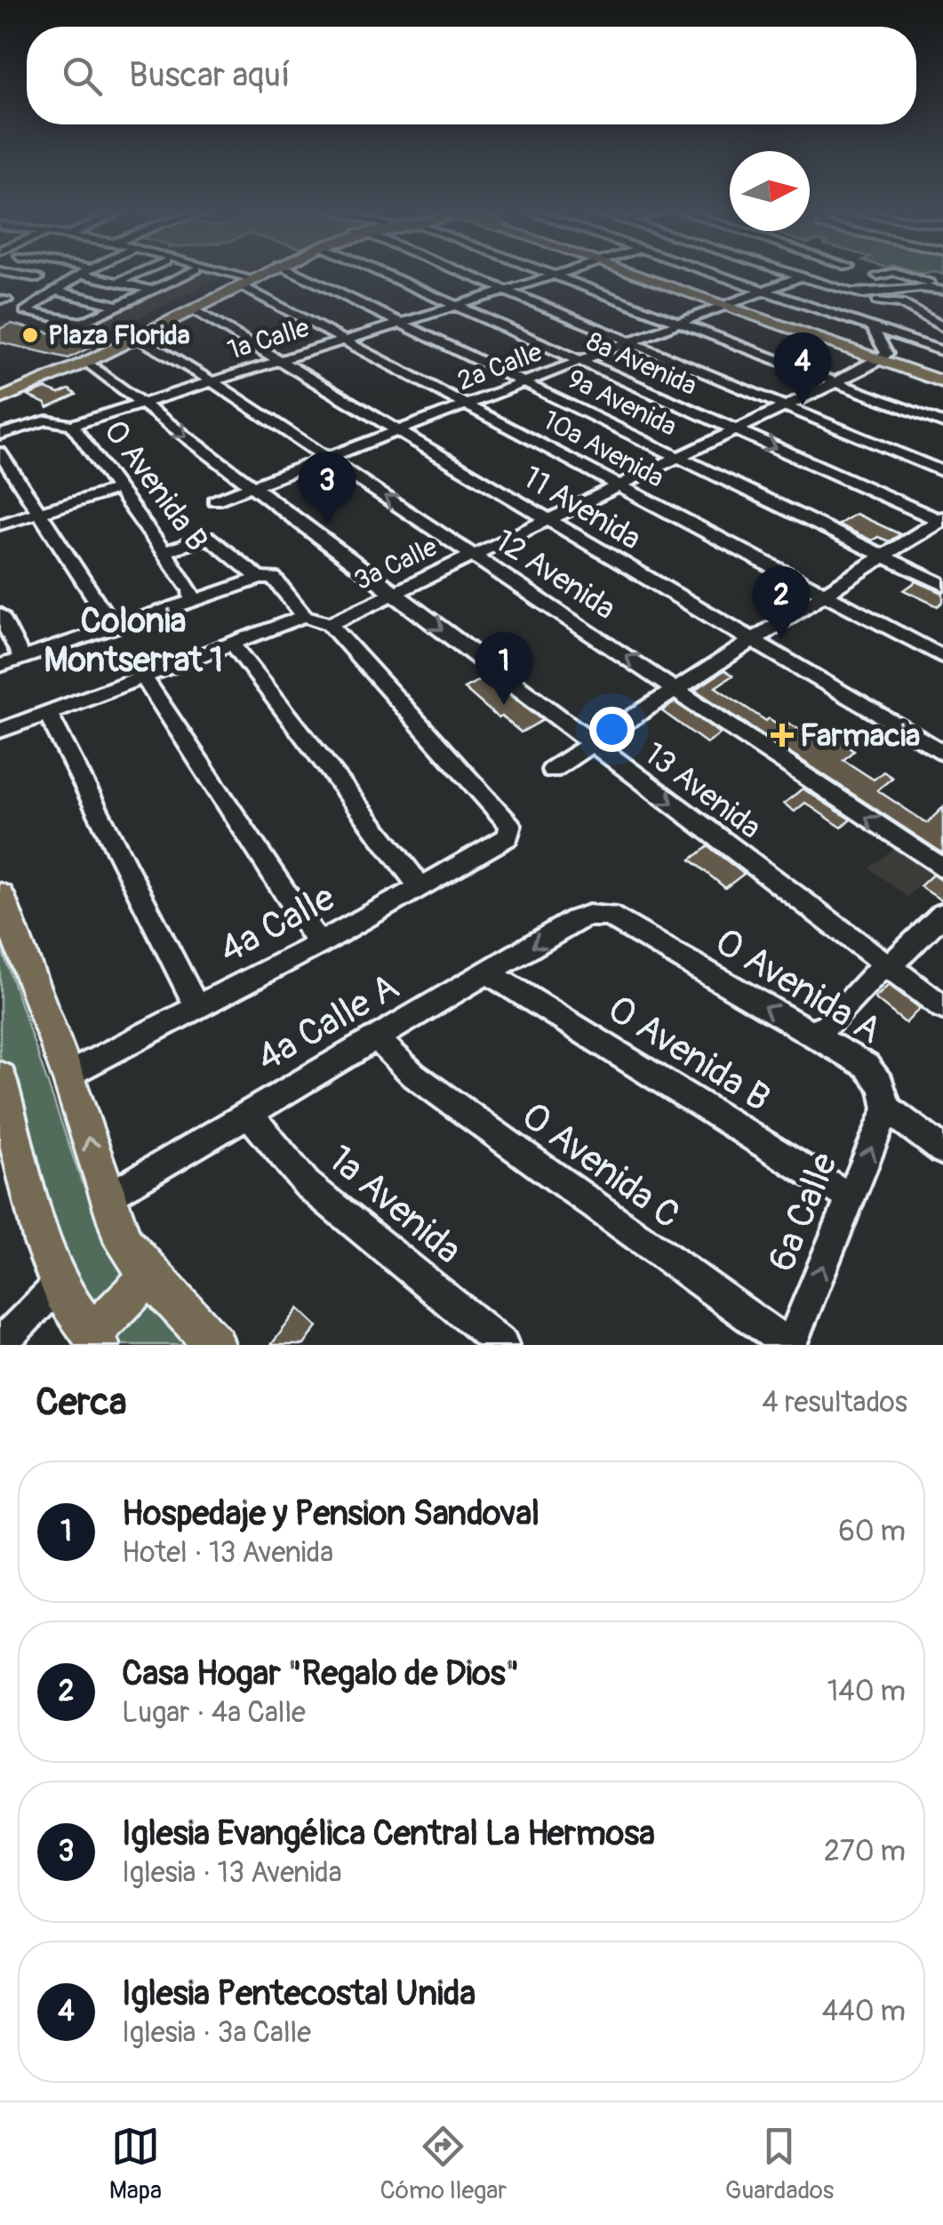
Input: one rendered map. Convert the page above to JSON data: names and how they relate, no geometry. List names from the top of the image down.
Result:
{
  "streets": {
    "street": [
      "1a Calle",
      "8a Avenida",
      "2a Calle",
      "9a Avenida",
      "10a Avenida",
      "0 Avenida B",
      "11 Avenida",
      "3a Calle",
      "12 Avenida",
      "13 Avenida",
      "4a Calle",
      "0 Avenida A",
      "4a Calle A",
      "0 Avenida C",
      "1a Avenida",
      "6a Calle"
    ]
  },
  "crossings": [
    ["1a Calle", "8a Avenida"],
    ["1a Calle", "9a Avenida"],
    ["1a Calle", "10a Avenida"],
    ["1a Calle", "0 Avenida B"],
    ["1a Calle", "11 Avenida"],
    ["1a Calle", "12 Avenida"],
    ["1a Calle", "13 Avenida"],
    ["8a Avenida", "2a Calle"],
    ["8a Avenida", "3a Calle"],
    ["2a Calle", "9a Avenida"],
    ["2a Calle", "10a Avenida"],
    ["2a Calle", "11 Avenida"],
    ["2a Calle", "12 Avenida"],
    ["2a Calle", "13 Avenida"],
    ["9a Avenida", "3a Calle"],
    ["10a Avenida", "3a Calle"],
    ["0 Avenida B", "4a Calle A"],
    ["0 Avenida B", "6a Calle"],
    ["11 Avenida", "3a Calle"],
    ["3a Calle", "12 Avenida"],
    ["3a Calle", "13 Avenida"],
    ["3a Calle", "4a Calle"],
    ["0 Avenida A", "4a Calle A"],
    ["0 Avenida A", "6a Calle"],
    ["4a Calle A", "0 Avenida C"],
    ["4a Calle A", "1a Avenida"],
    ["0 Avenida C", "6a Calle"]
  ],
  "one_way": [
    "12 Avenida",
    "13 Avenida",
    "0 Avenida A",
    "6a Calle"
  ],
  "districts": ["Colonia Montserrat 1"],
  "places": {
    "other": ["Plaza Florida"],
    "health": ["Farmacia"]
  },
  "north": "right",
  "page": {
    "search": "Buscar aquí",
    "pins": [
      "4",
      "3",
      "2",
      "1"
    ],
    "heading": ["Cerca", "4 resultados"],
    "list": [
      {
        "mark": "1",
        "name": "Hospedaje y Pension Sandoval",
        "note": "Hotel · 13 Avenida",
        "value": "60 m"
      },
      {
        "mark": "2",
        "name": "Casa Hogar \"Regalo de Dios\"",
        "note": "Lugar · 4a Calle",
        "value": "140 m"
      },
      {
        "mark": "3",
        "name": "Iglesia Evangélica Central La Hermosa",
        "note": "Iglesia · 13 Avenida",
        "value": "270 m"
      },
      {
        "mark": "4",
        "name": "Iglesia Pentecostal Unida",
        "note": "Iglesia · 3a Calle",
        "value": "440 m"
      }
    ],
    "nav": ["Mapa", "Cómo llegar", "Guardados"]
  }
}
